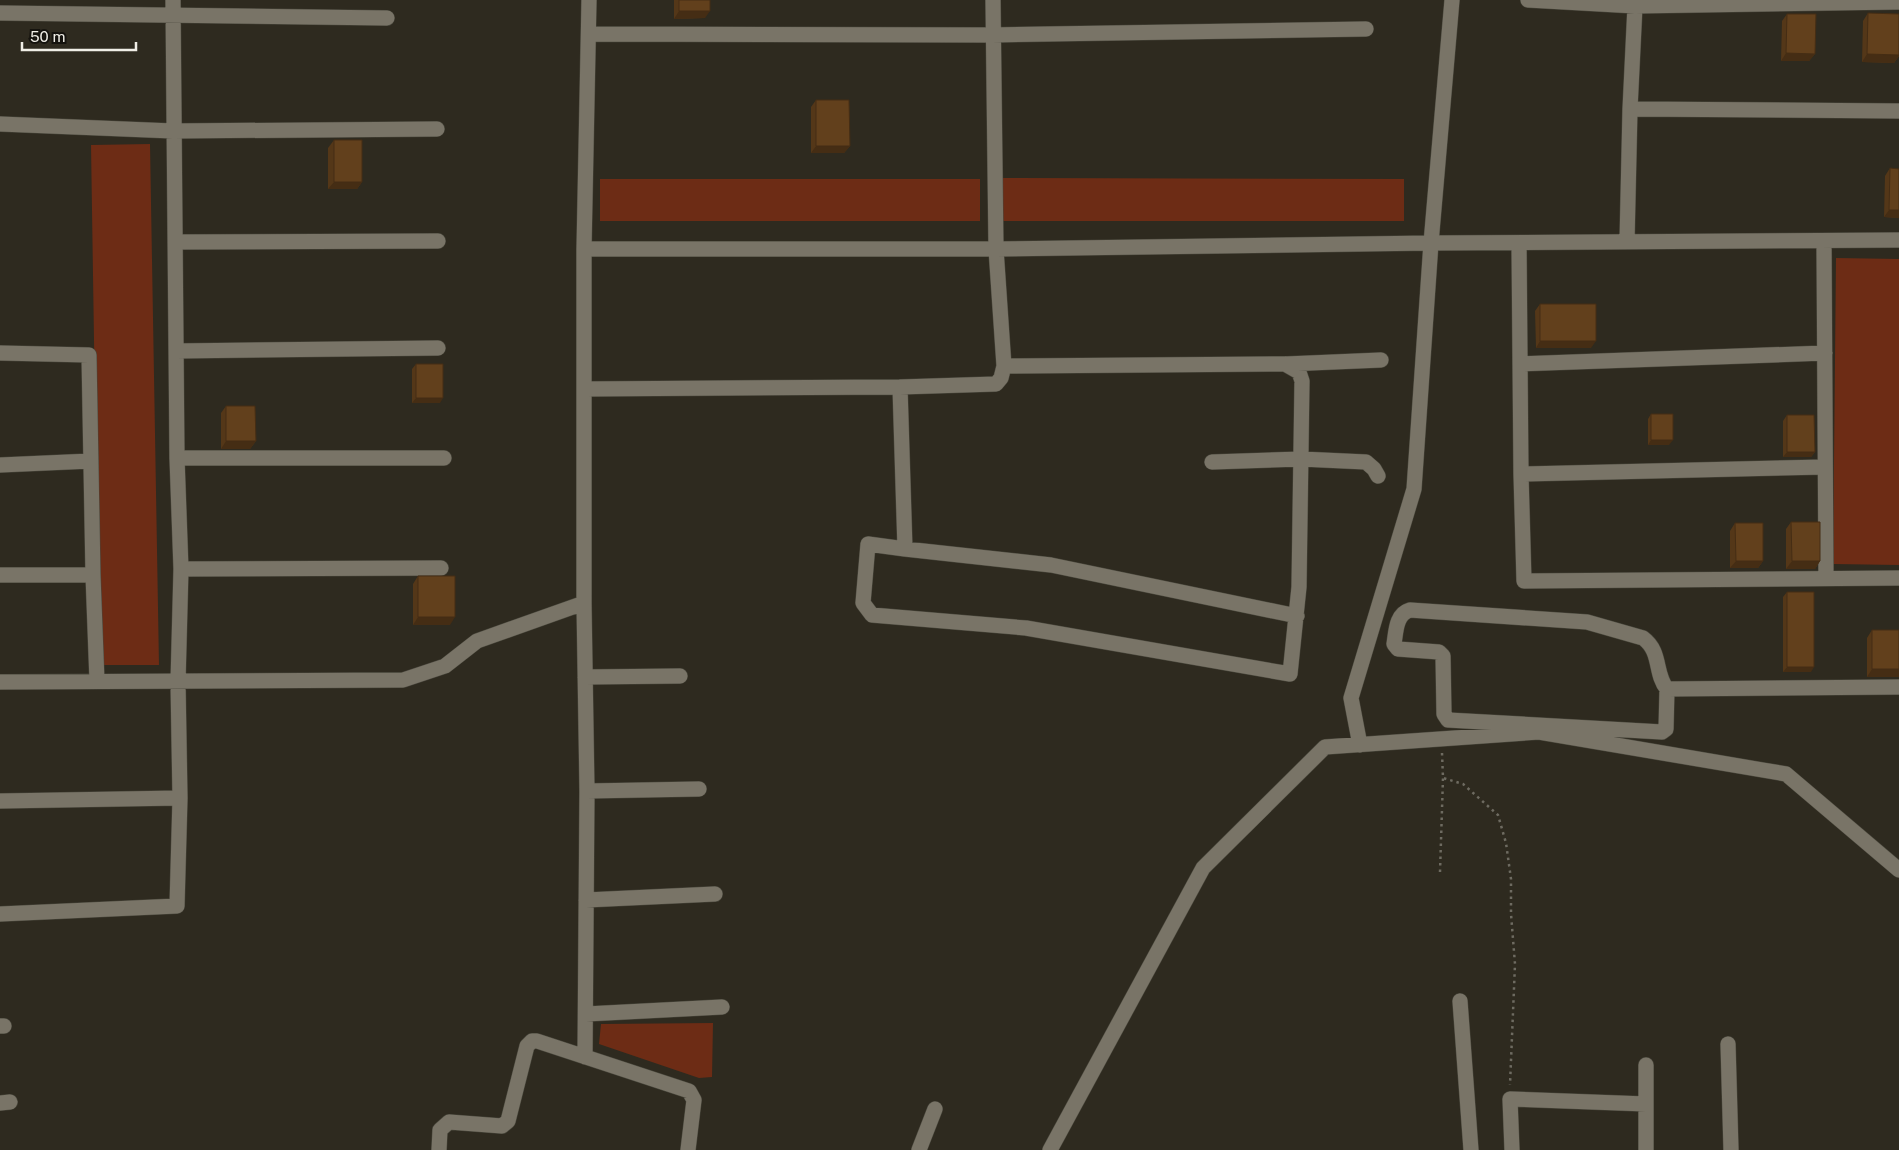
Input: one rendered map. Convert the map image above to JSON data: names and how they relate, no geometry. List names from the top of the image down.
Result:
{
  "scale_bar": "50 m"
}
